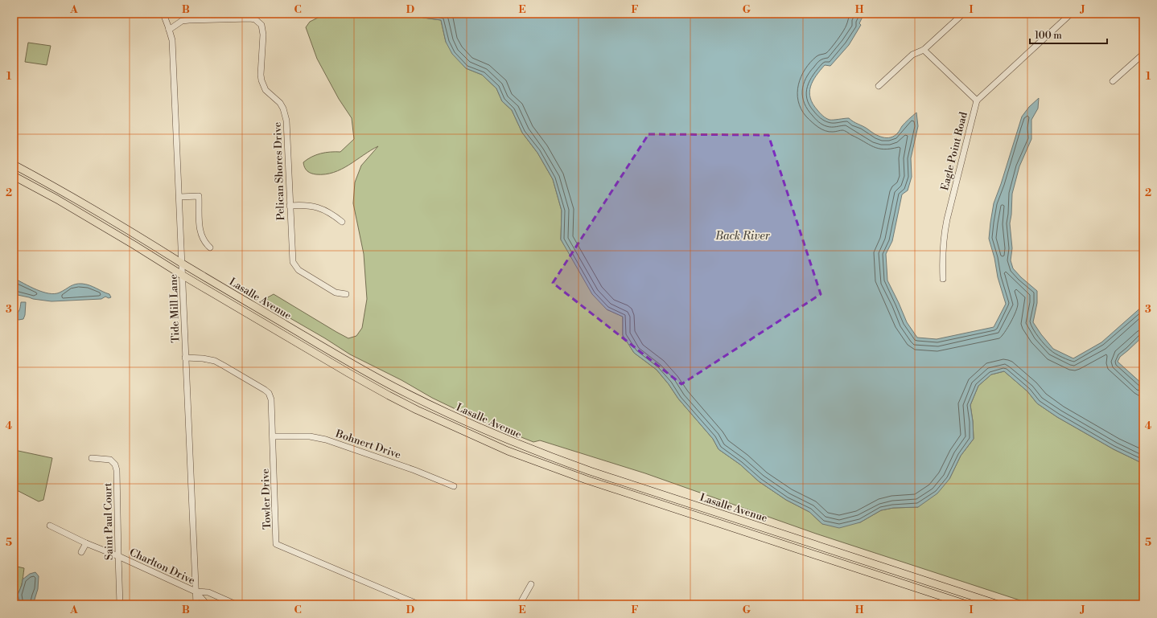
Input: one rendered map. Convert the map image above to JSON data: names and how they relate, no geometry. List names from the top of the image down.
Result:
{
  "streets": {
    "main road": ["Lasalle Avenue"],
    "street": [
      "Eagle Point Road",
      "Pelican Shores Drive",
      "Tide Mill Lane",
      "Bohnert Drive",
      "Towler Drive",
      "Saint Paul Court",
      "Charlton Drive"
    ]
  },
  "crossings": [
    ["Pelican Shores Drive", "Tide Mill Lane"],
    ["Lasalle Avenue", "Tide Mill Lane"],
    ["Tide Mill Lane", "Towler Drive"],
    ["Tide Mill Lane", "Charlton Drive"],
    ["Bohnert Drive", "Towler Drive"],
    ["Saint Paul Court", "Charlton Drive"]
  ],
  "water": ["Back River"],
  "scale_bar": "100 m",
  "grid": {
    "columns": [
      "A",
      "B",
      "C",
      "D",
      "E",
      "F",
      "G",
      "H",
      "I",
      "J"
    ],
    "rows": [
      "1",
      "2",
      "3",
      "4",
      "5"
    ]
  }
}
